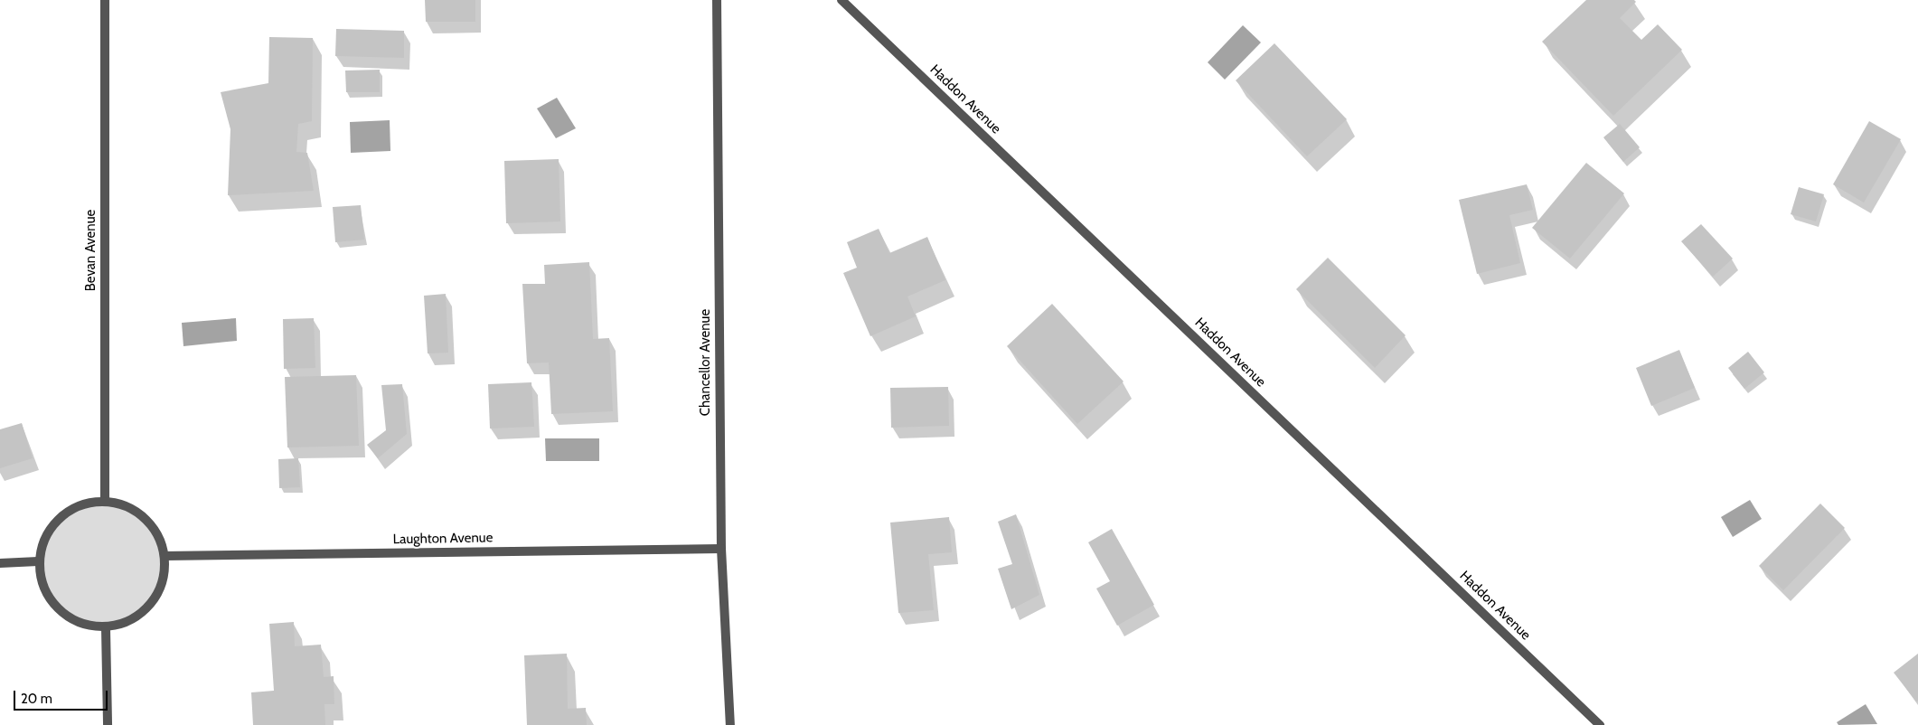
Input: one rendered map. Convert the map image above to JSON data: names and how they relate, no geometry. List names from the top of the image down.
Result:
{
  "streets": {
    "street": [
      "Haddon Avenue",
      "Bevan Avenue",
      "Chancellor Avenue",
      "Laughton Avenue"
    ]
  },
  "crossings": [
    ["Bevan Avenue", "Laughton Avenue"],
    ["Chancellor Avenue", "Laughton Avenue"]
  ],
  "scale_bar": "20 m"
}
